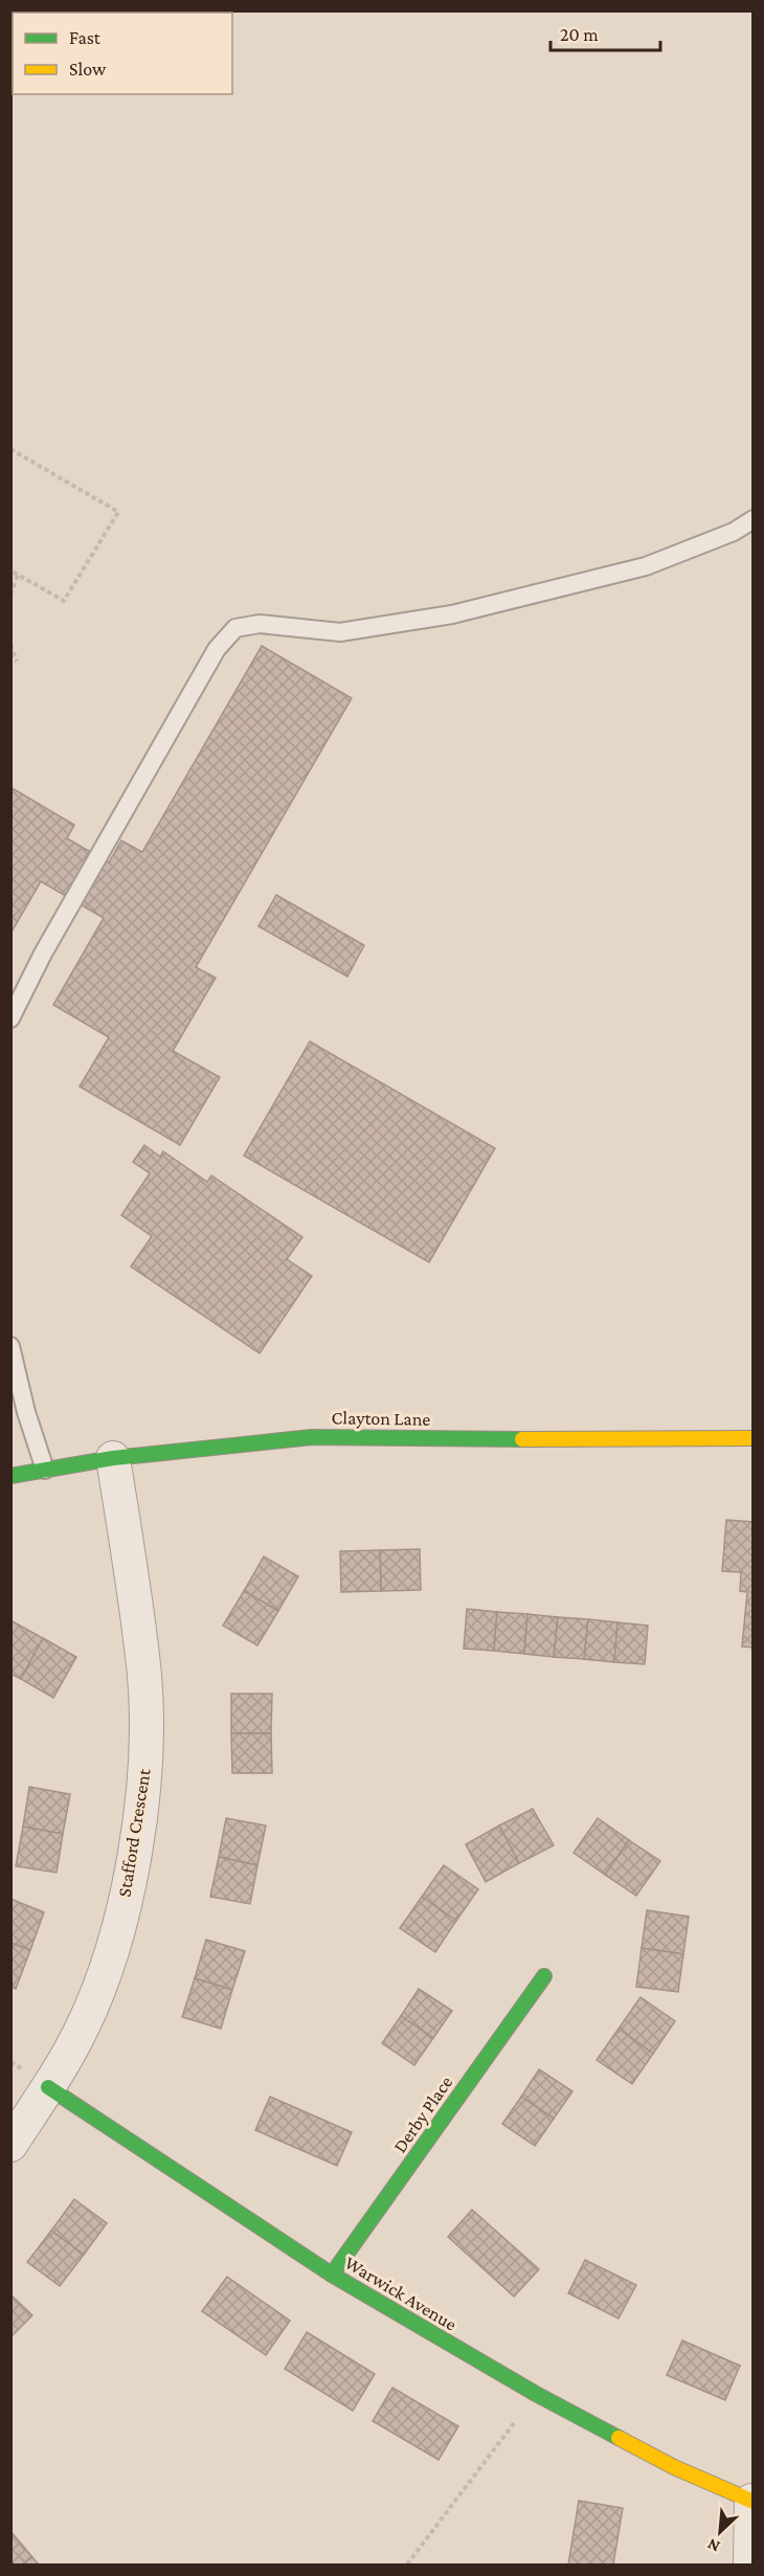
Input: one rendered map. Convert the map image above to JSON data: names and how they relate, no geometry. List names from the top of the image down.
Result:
{
  "streets": {
    "street": [
      "Clayton Lane",
      "Stafford Crescent",
      "Derby Place",
      "Warwick Avenue"
    ]
  },
  "crossings": [
    ["Clayton Lane", "Stafford Crescent"],
    ["Stafford Crescent", "Warwick Avenue"],
    ["Derby Place", "Warwick Avenue"]
  ],
  "legend": ["Fast", "Slow"],
  "scale_bar": "20 m",
  "north": "bottom left"
}
